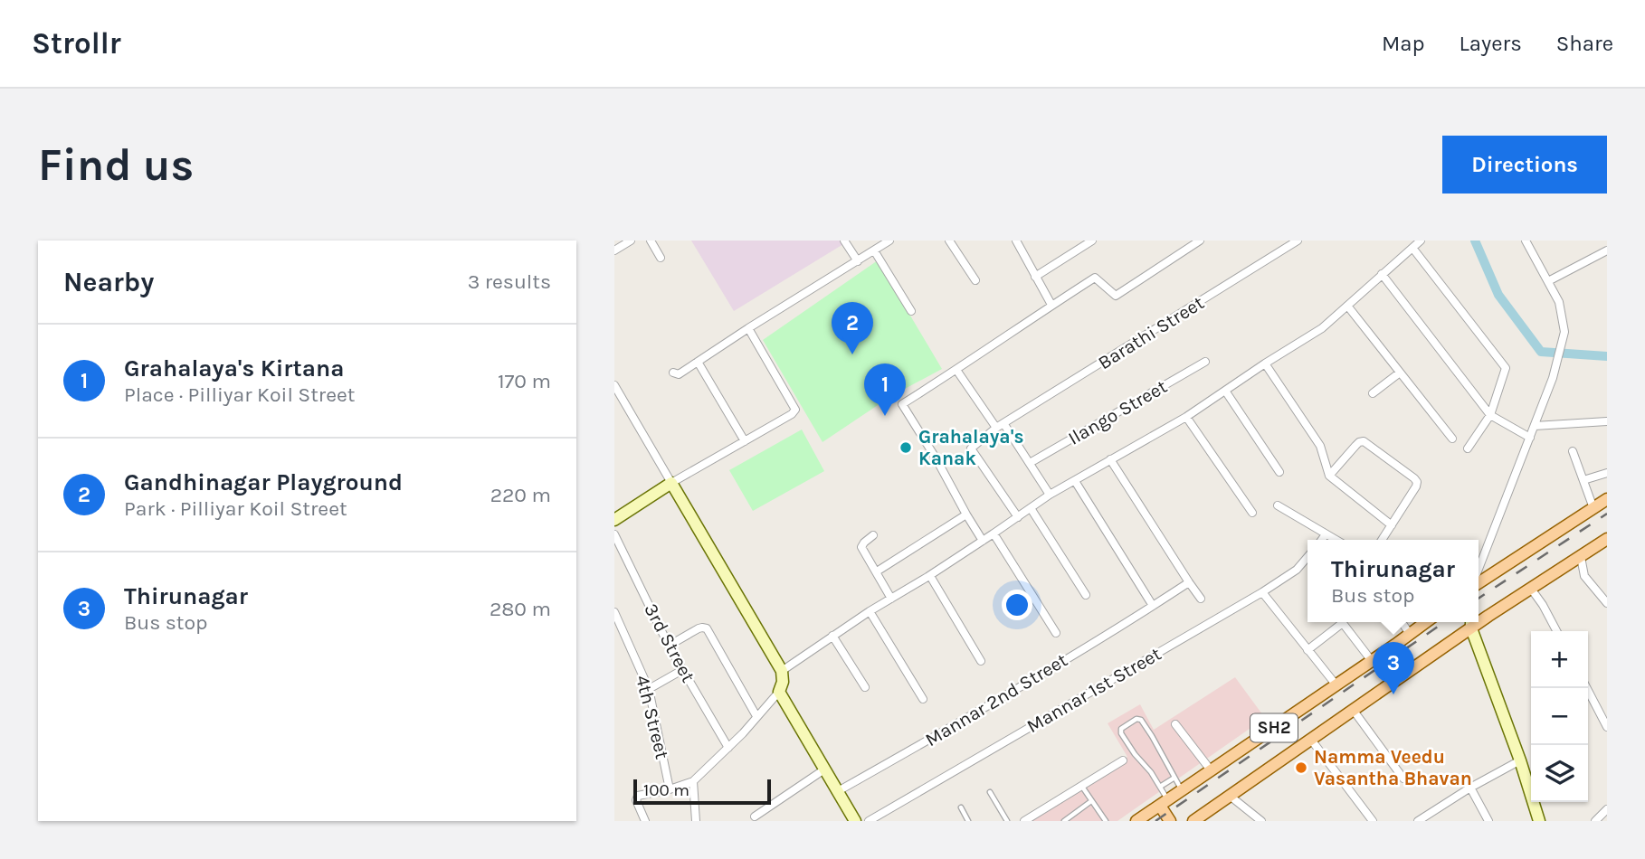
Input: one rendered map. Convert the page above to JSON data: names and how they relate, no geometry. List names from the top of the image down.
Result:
{
  "streets": {
    "main road": ["SH2"],
    "street": [
      "Barathi Street",
      "Ilango Street",
      "3rd Street",
      "Mannar 1st Street",
      "Mannar 2nd Street",
      "4th Street"
    ]
  },
  "places": ["Grahalaya's Kanak", "Namma Veedu Vasantha Bhavan"],
  "scale_bar": "100 m",
  "page": {
    "header": "Strollr",
    "nav": ["Map", "Layers", "Share"],
    "buttons": "Directions",
    "title": "Find us",
    "heading": ["Nearby", "3 results"],
    "pins": ["2", "1", "3"],
    "list": [
      {
        "mark": "1",
        "name": "Grahalaya's Kirtana",
        "note": "Place · Pilliyar Koil Street",
        "value": "170 m"
      },
      {
        "mark": "2",
        "name": "Gandhinagar Playground",
        "note": "Park · Pilliyar Koil Street",
        "value": "220 m"
      },
      {
        "mark": "3",
        "name": "Thirunagar",
        "note": "Bus stop",
        "value": "280 m"
      }
    ],
    "popup": ["Thirunagar", "Bus stop"],
    "map_buttons": ["+", "−"],
    "scale": "100 m"
  }
}
